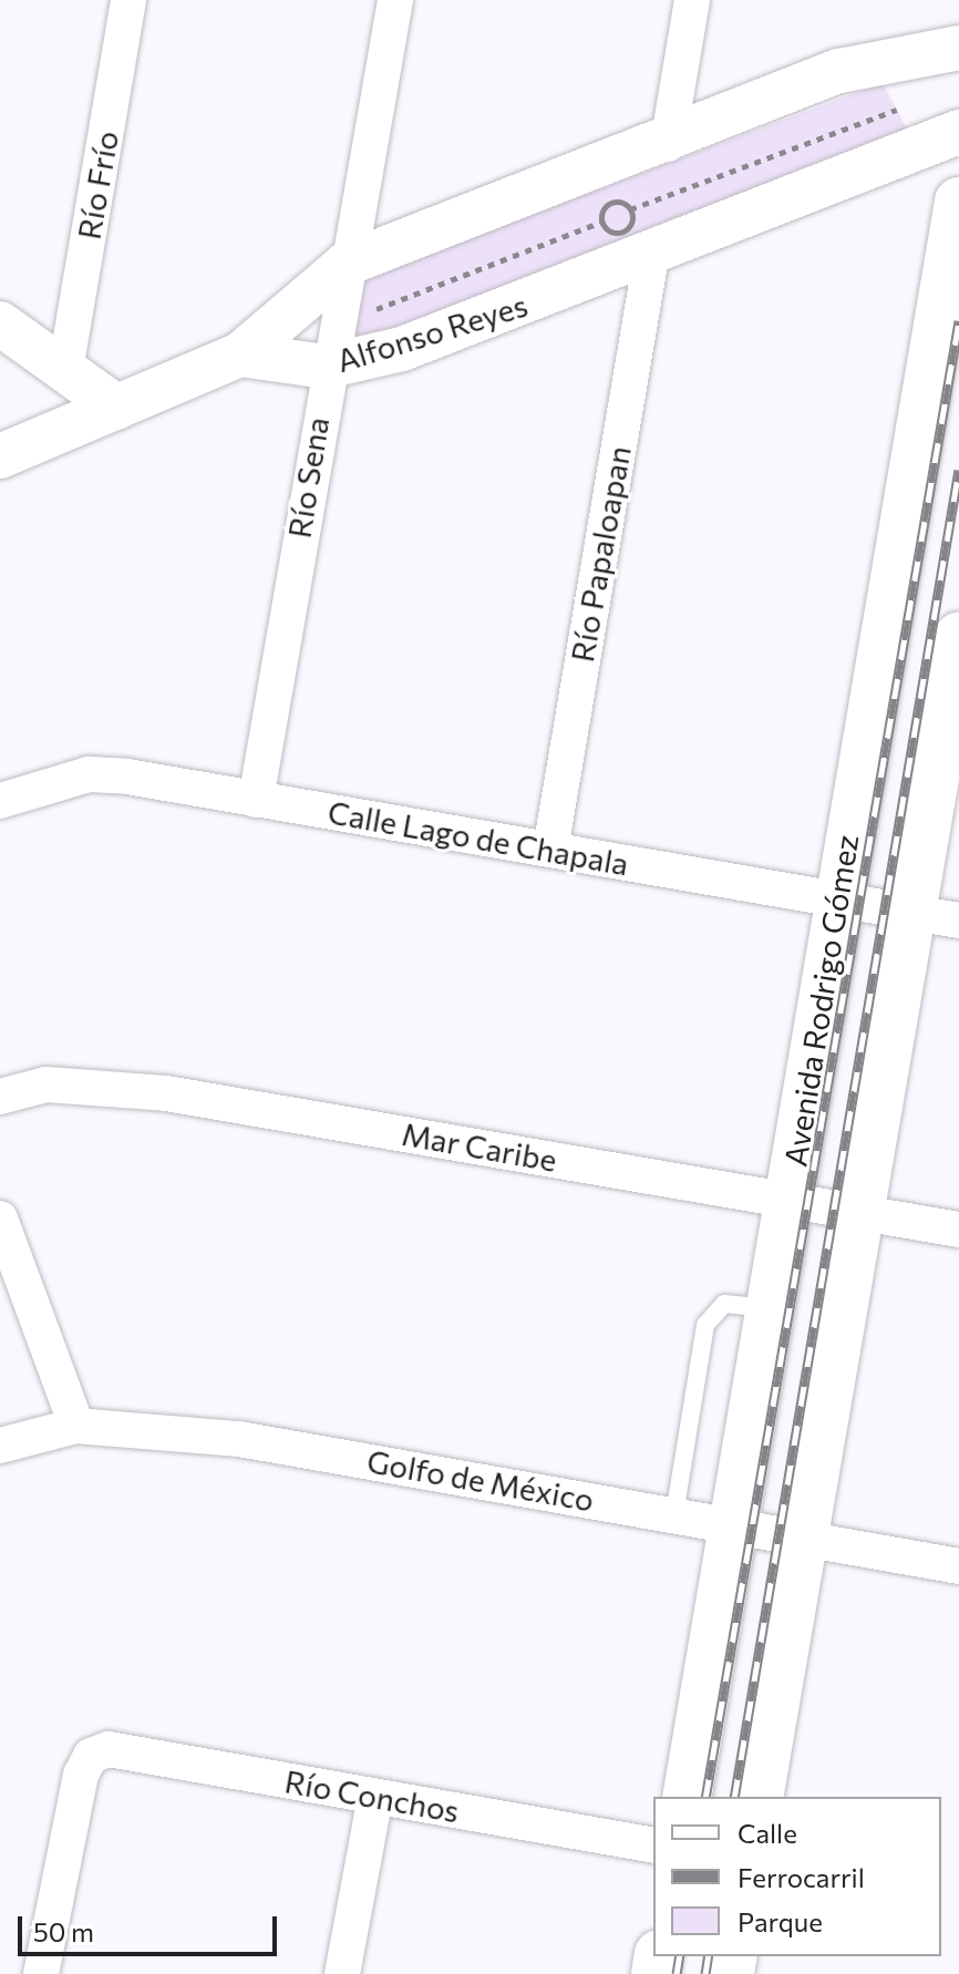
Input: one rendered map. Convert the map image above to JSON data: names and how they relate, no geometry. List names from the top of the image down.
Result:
{
  "streets": {
    "main road": ["Avenida Rodrigo Gómez"],
    "street": [
      "Río Frío",
      "Alfonso Reyes",
      "Río Sena",
      "Río Papaloapan",
      "Calle Lago de Chapala",
      "Mar Caribe",
      "Golfo de México",
      "Río Conchos"
    ]
  },
  "crossings": [
    ["Alfonso Reyes", "Río Sena"],
    ["Alfonso Reyes", "Río Papaloapan"],
    ["Río Sena", "Calle Lago de Chapala"],
    ["Río Papaloapan", "Calle Lago de Chapala"],
    ["Calle Lago de Chapala", "Avenida Rodrigo Gómez"],
    ["Avenida Rodrigo Gómez", "Mar Caribe"],
    ["Avenida Rodrigo Gómez", "Golfo de México"]
  ],
  "legend": ["Calle", "Ferrocarril", "Parque"],
  "scale_bar": "50 m"
}
